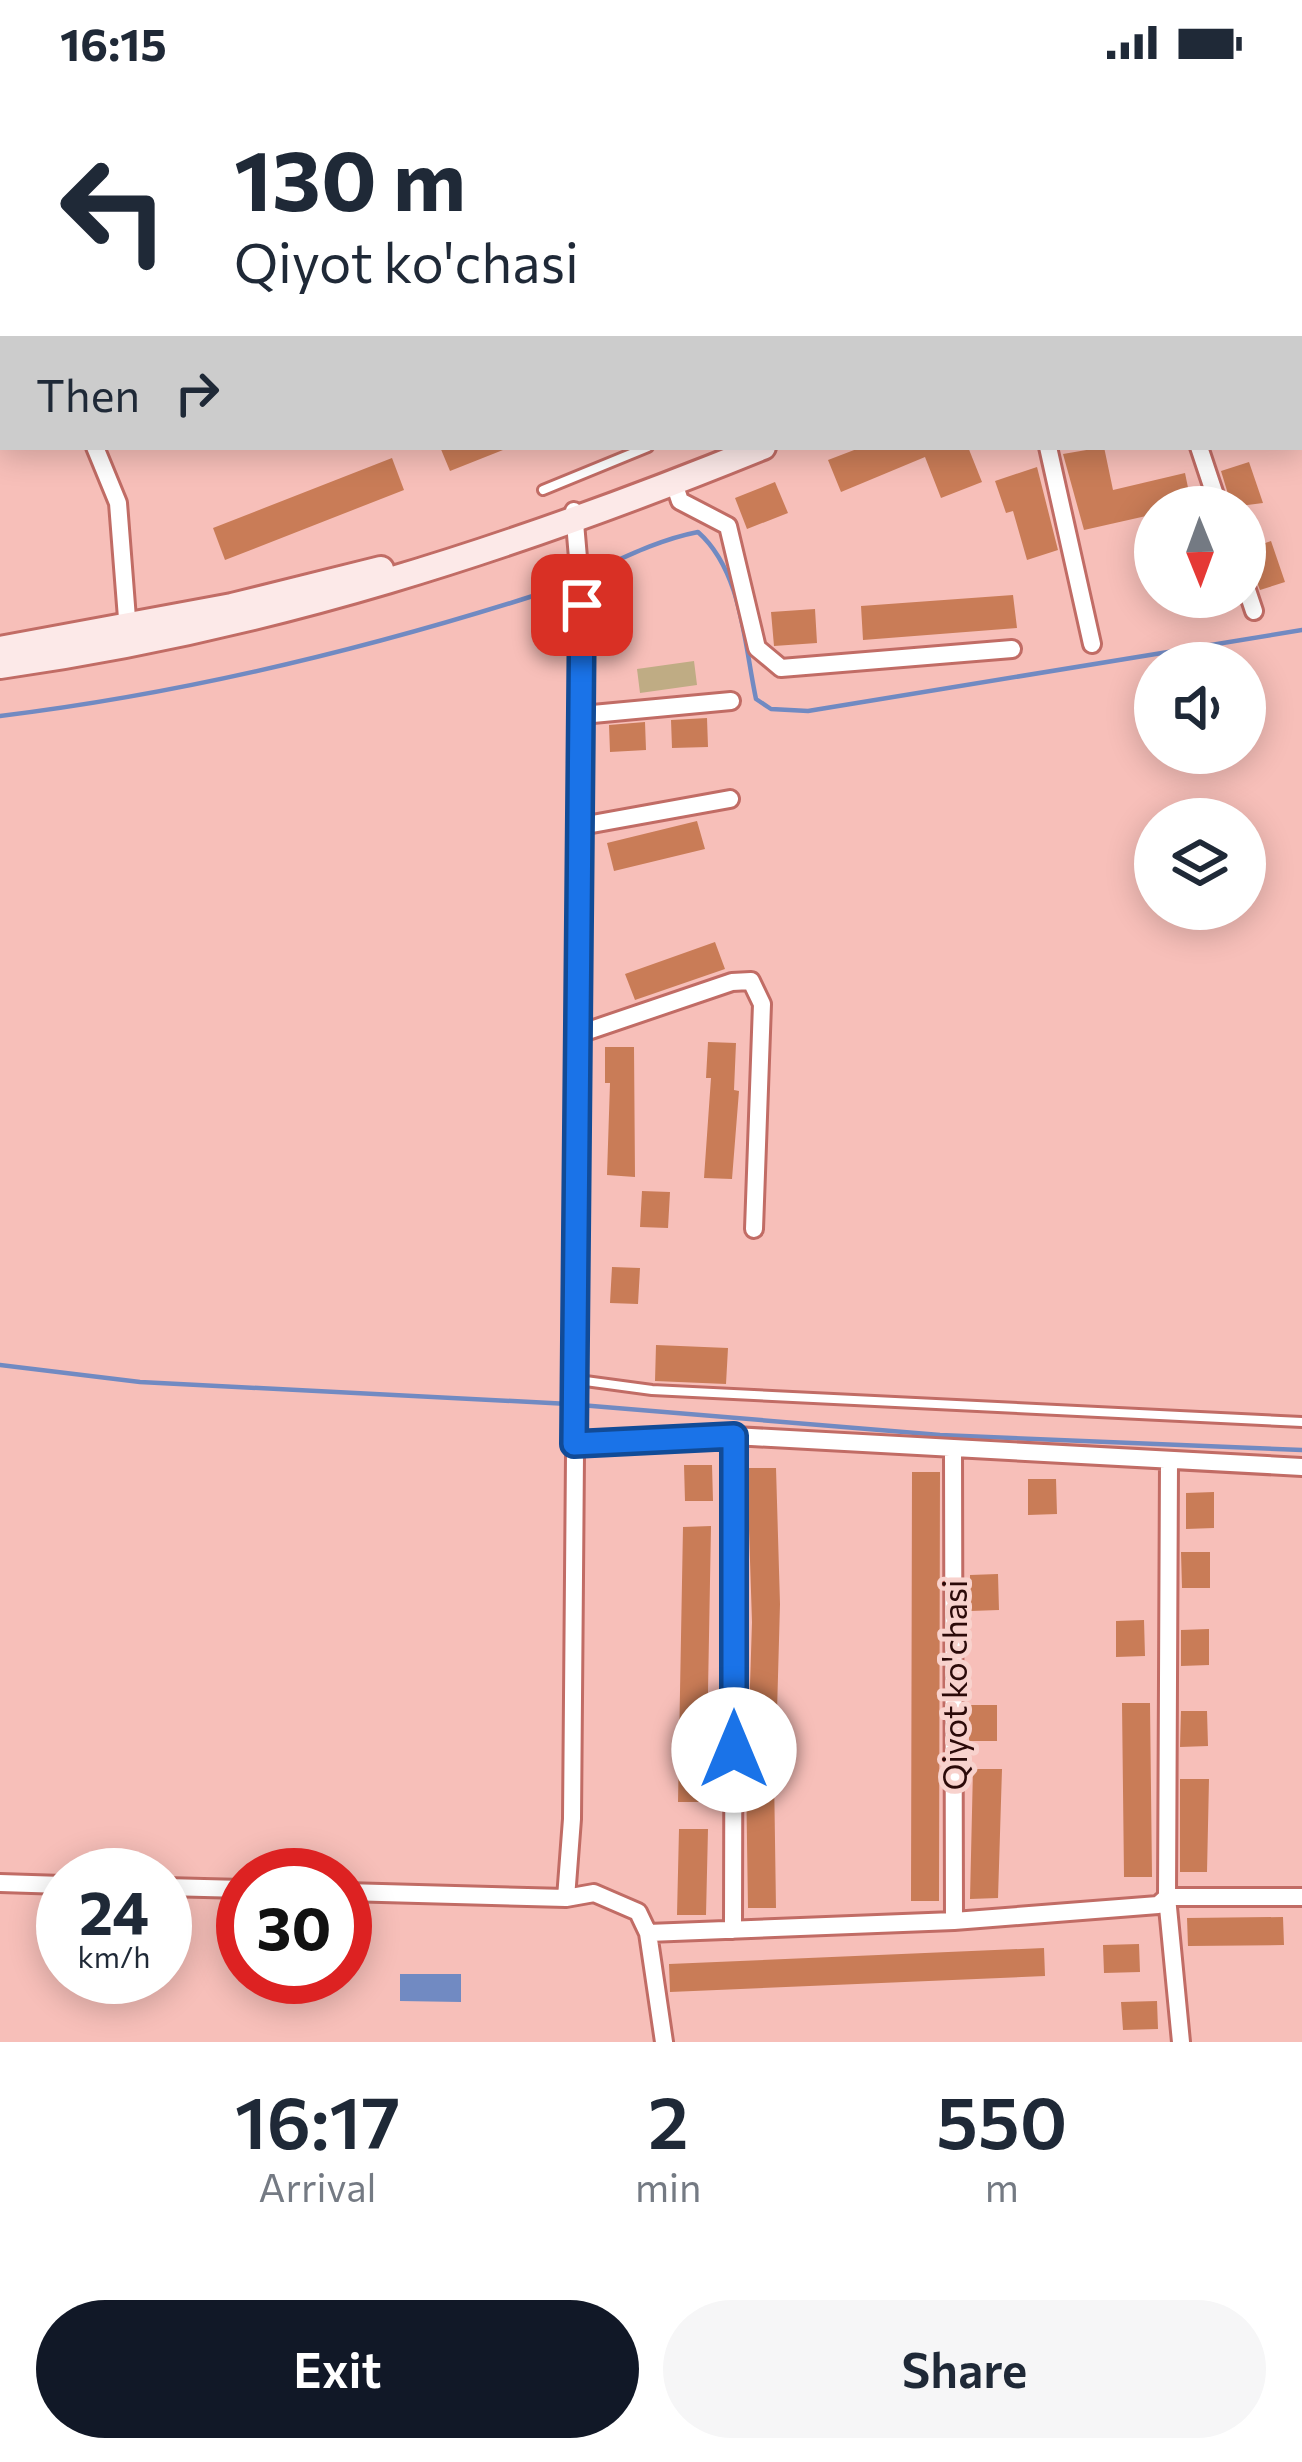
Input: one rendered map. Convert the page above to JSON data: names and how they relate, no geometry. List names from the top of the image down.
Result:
{
  "streets": {
    "street": ["Qiyot ko'chasi"]
  },
  "north": "bottom",
  "page": {
    "status": "16:15",
    "turn": ["130 m", "Qiyot ko'chasi"],
    "then": "Then",
    "speed": "24 km/h",
    "limit": "30",
    "eta": [
      "16:17",
      "Arrival",
      "2",
      "min",
      "550",
      "m"
    ],
    "buttons": ["Exit", "Share"]
  }
}
